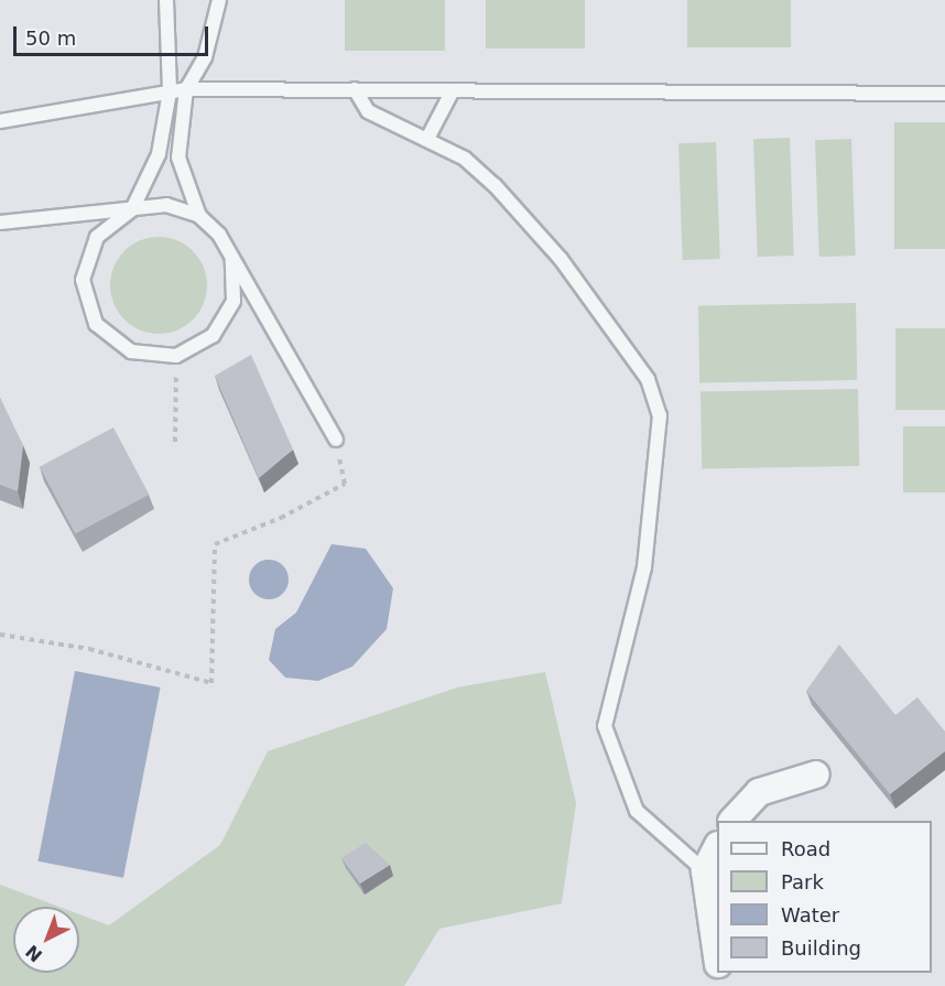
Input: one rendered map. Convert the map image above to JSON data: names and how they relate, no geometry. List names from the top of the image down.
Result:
{
  "legend": [
    "Road",
    "Park",
    "Water",
    "Building"
  ],
  "scale_bar": "50 m",
  "north": "bottom left"
}
